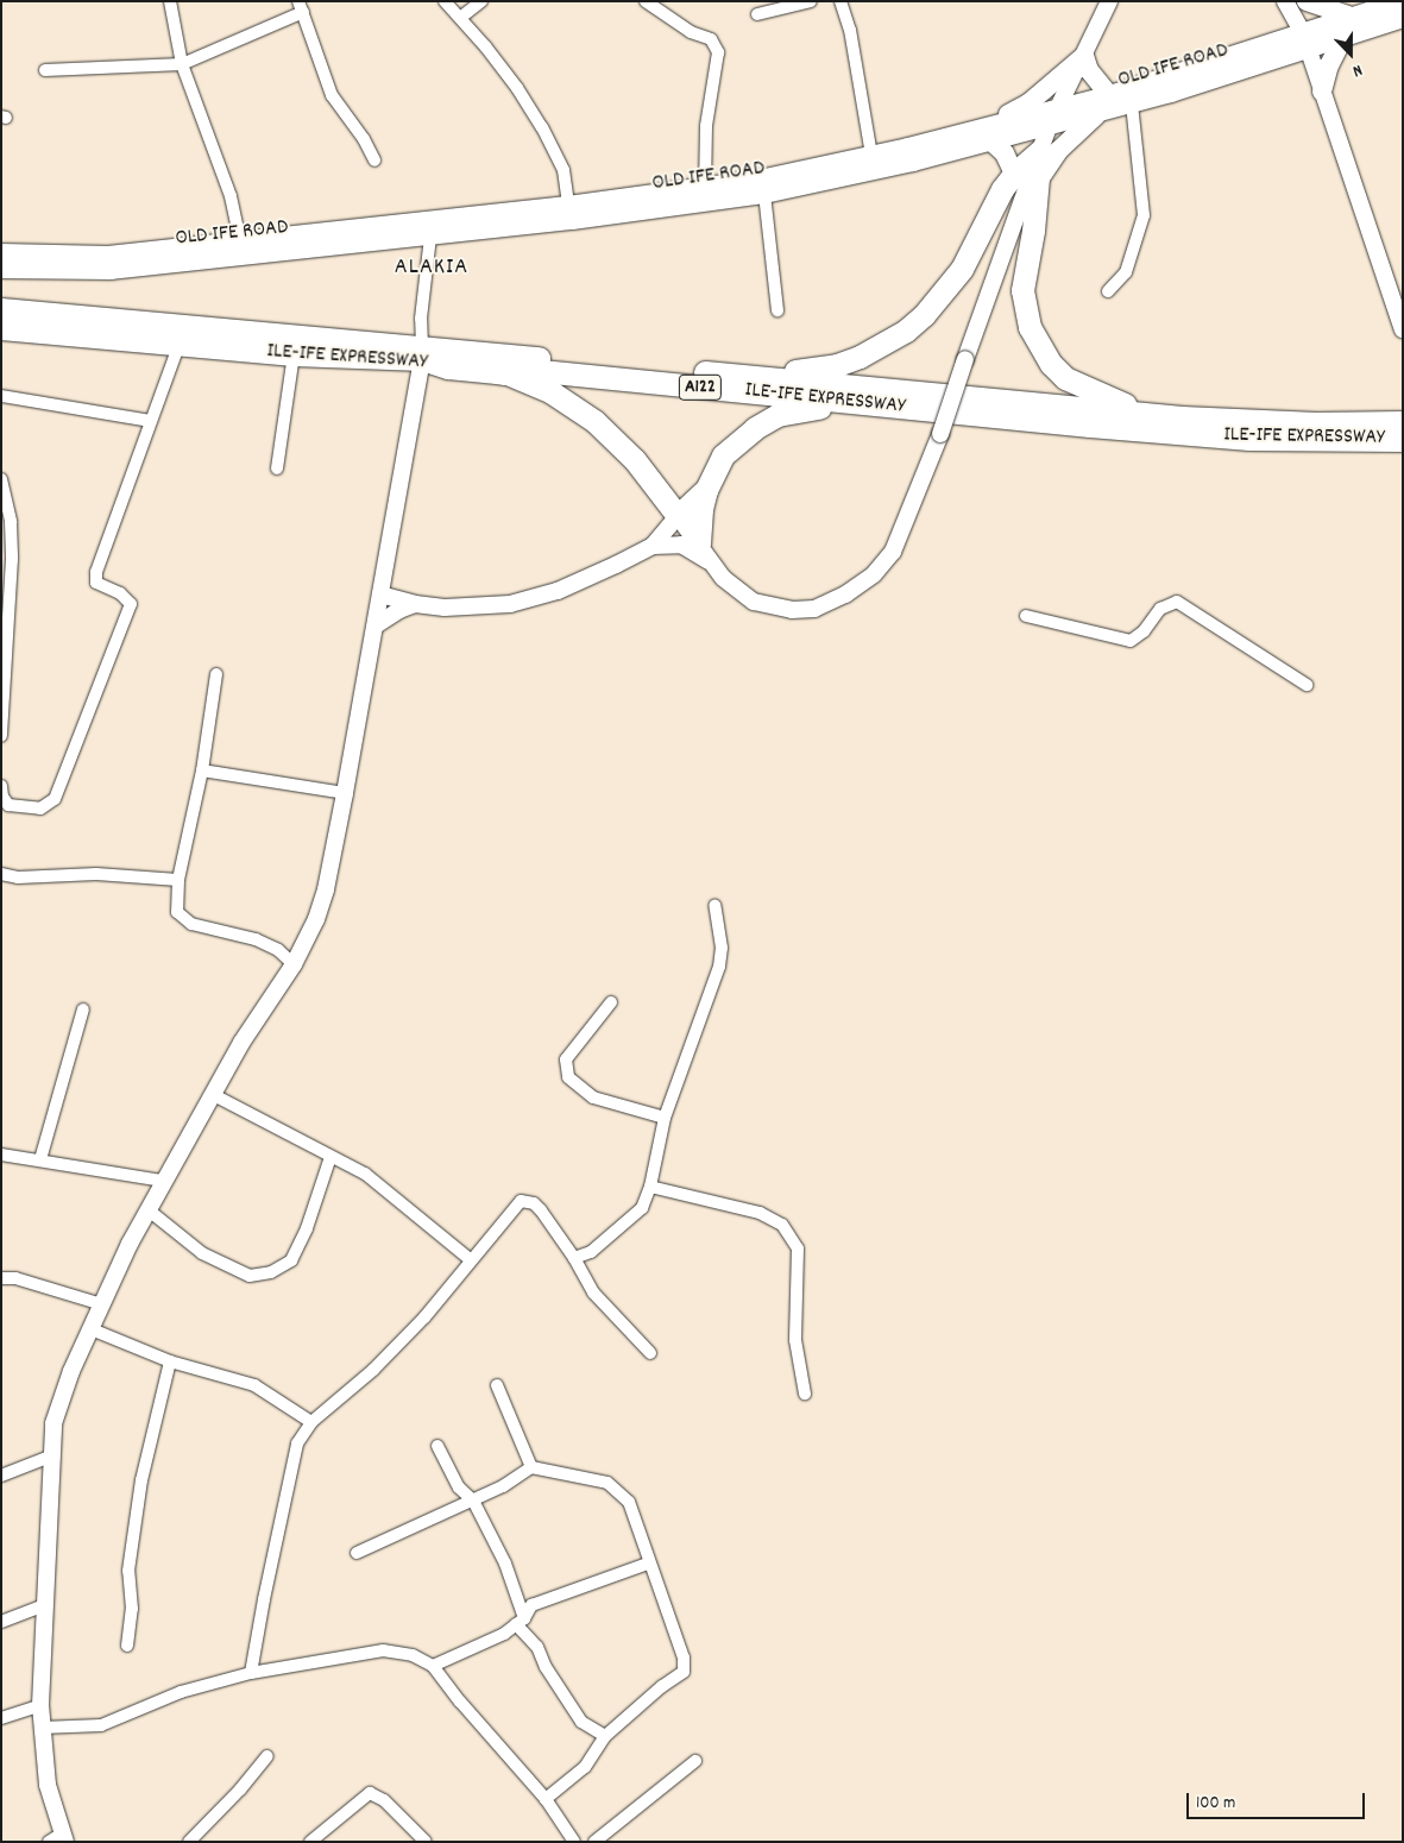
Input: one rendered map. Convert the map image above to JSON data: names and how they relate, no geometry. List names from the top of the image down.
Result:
{
  "streets": {
    "highway": ["ILE-IFE EXPRESSWAY", "A122"],
    "main road": ["OLD IFE ROAD"]
  },
  "districts": ["ALAKIA"],
  "scale_bar": "100 m",
  "north": "bottom"
}
